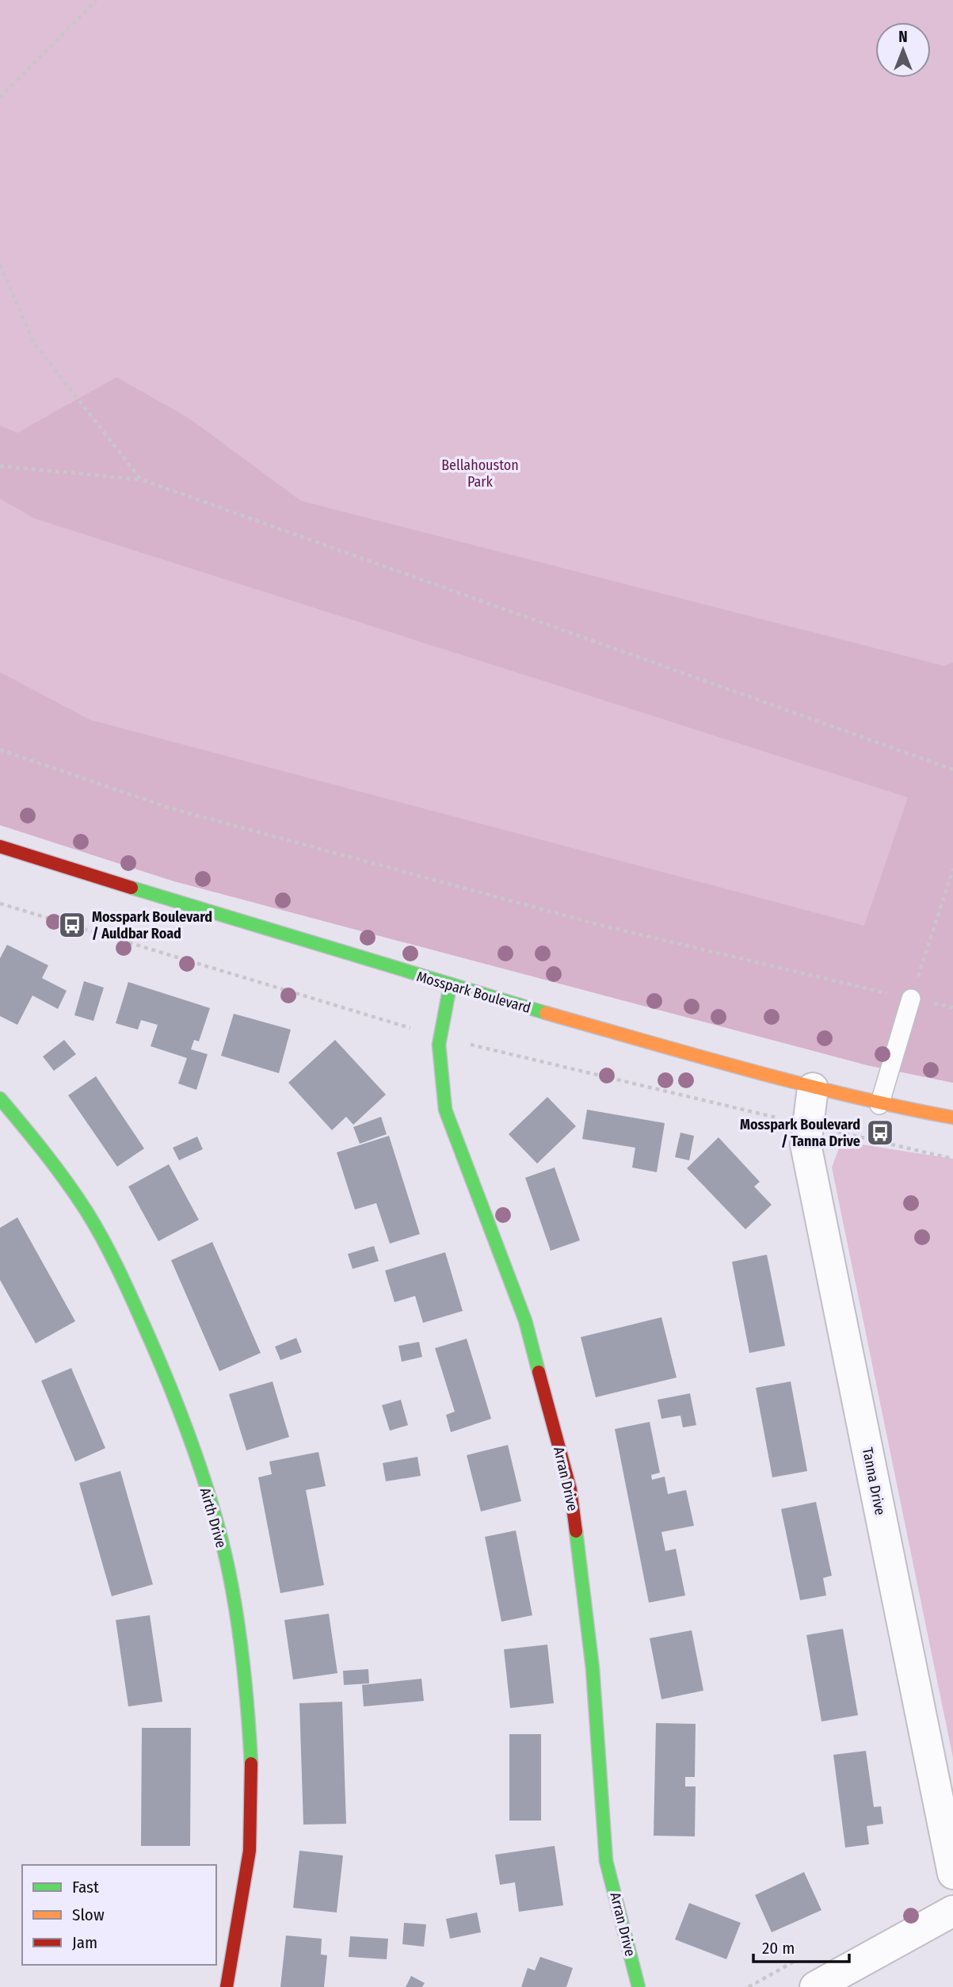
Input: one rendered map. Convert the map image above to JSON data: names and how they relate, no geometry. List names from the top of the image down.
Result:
{
  "streets": {
    "street": [
      "Mosspark Boulevard",
      "Arran Drive",
      "Tanna Drive",
      "Airth Drive"
    ]
  },
  "crossings": [
    ["Mosspark Boulevard", "Arran Drive"],
    ["Mosspark Boulevard", "Tanna Drive"]
  ],
  "parks": ["Bellahouston Park"],
  "places": {
    "bus stop": ["Mosspark Boulevard / Auldbar Road", "Mosspark Boulevard / Tanna Drive"]
  },
  "legend": ["Fast", "Slow", "Jam"],
  "scale_bar": "20 m",
  "north": "top"
}
